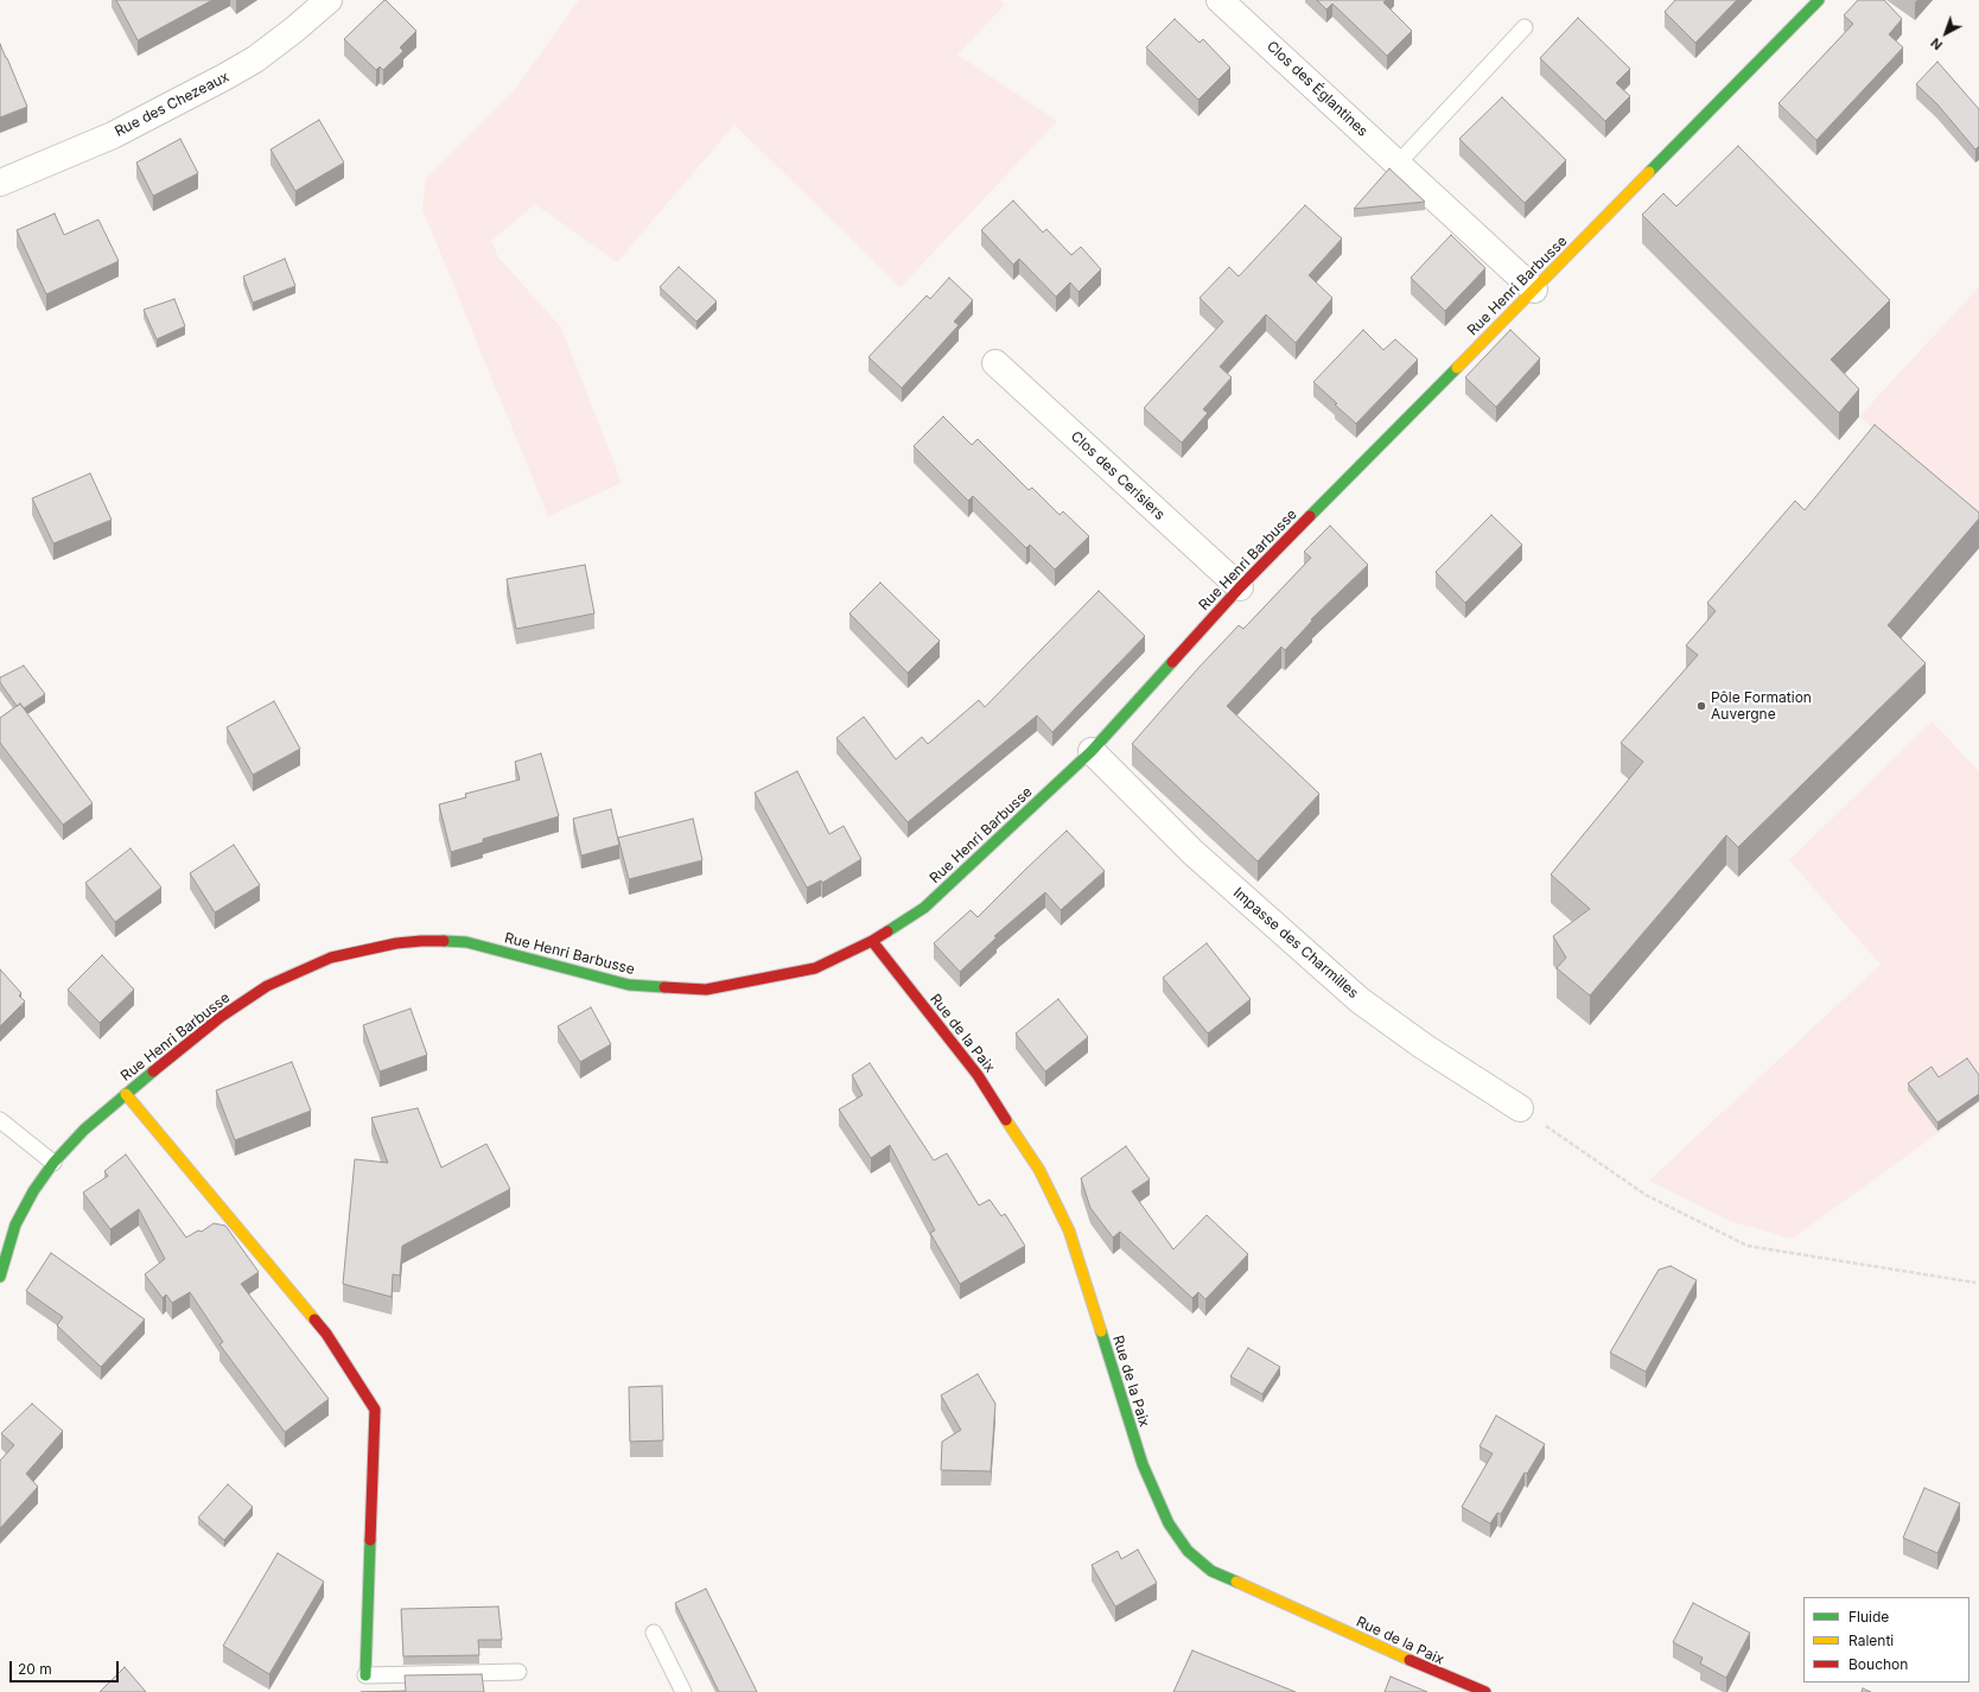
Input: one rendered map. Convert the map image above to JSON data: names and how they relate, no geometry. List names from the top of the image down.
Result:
{
  "streets": {
    "street": [
      "Clos des Églantines",
      "Rue des Chezeaux",
      "Rue Henri Barbusse",
      "Clos des Cerisiers",
      "Impasse des Charmilles",
      "Rue de la Paix"
    ]
  },
  "crossings": [
    ["Clos des Églantines", "Rue Henri Barbusse"],
    ["Rue Henri Barbusse", "Clos des Cerisiers"],
    ["Rue Henri Barbusse", "Impasse des Charmilles"],
    ["Rue Henri Barbusse", "Rue de la Paix"]
  ],
  "places": ["Pôle Formation Auvergne"],
  "legend": ["Fluide", "Ralenti", "Bouchon"],
  "scale_bar": "20 m",
  "north": "bottom left"
}
